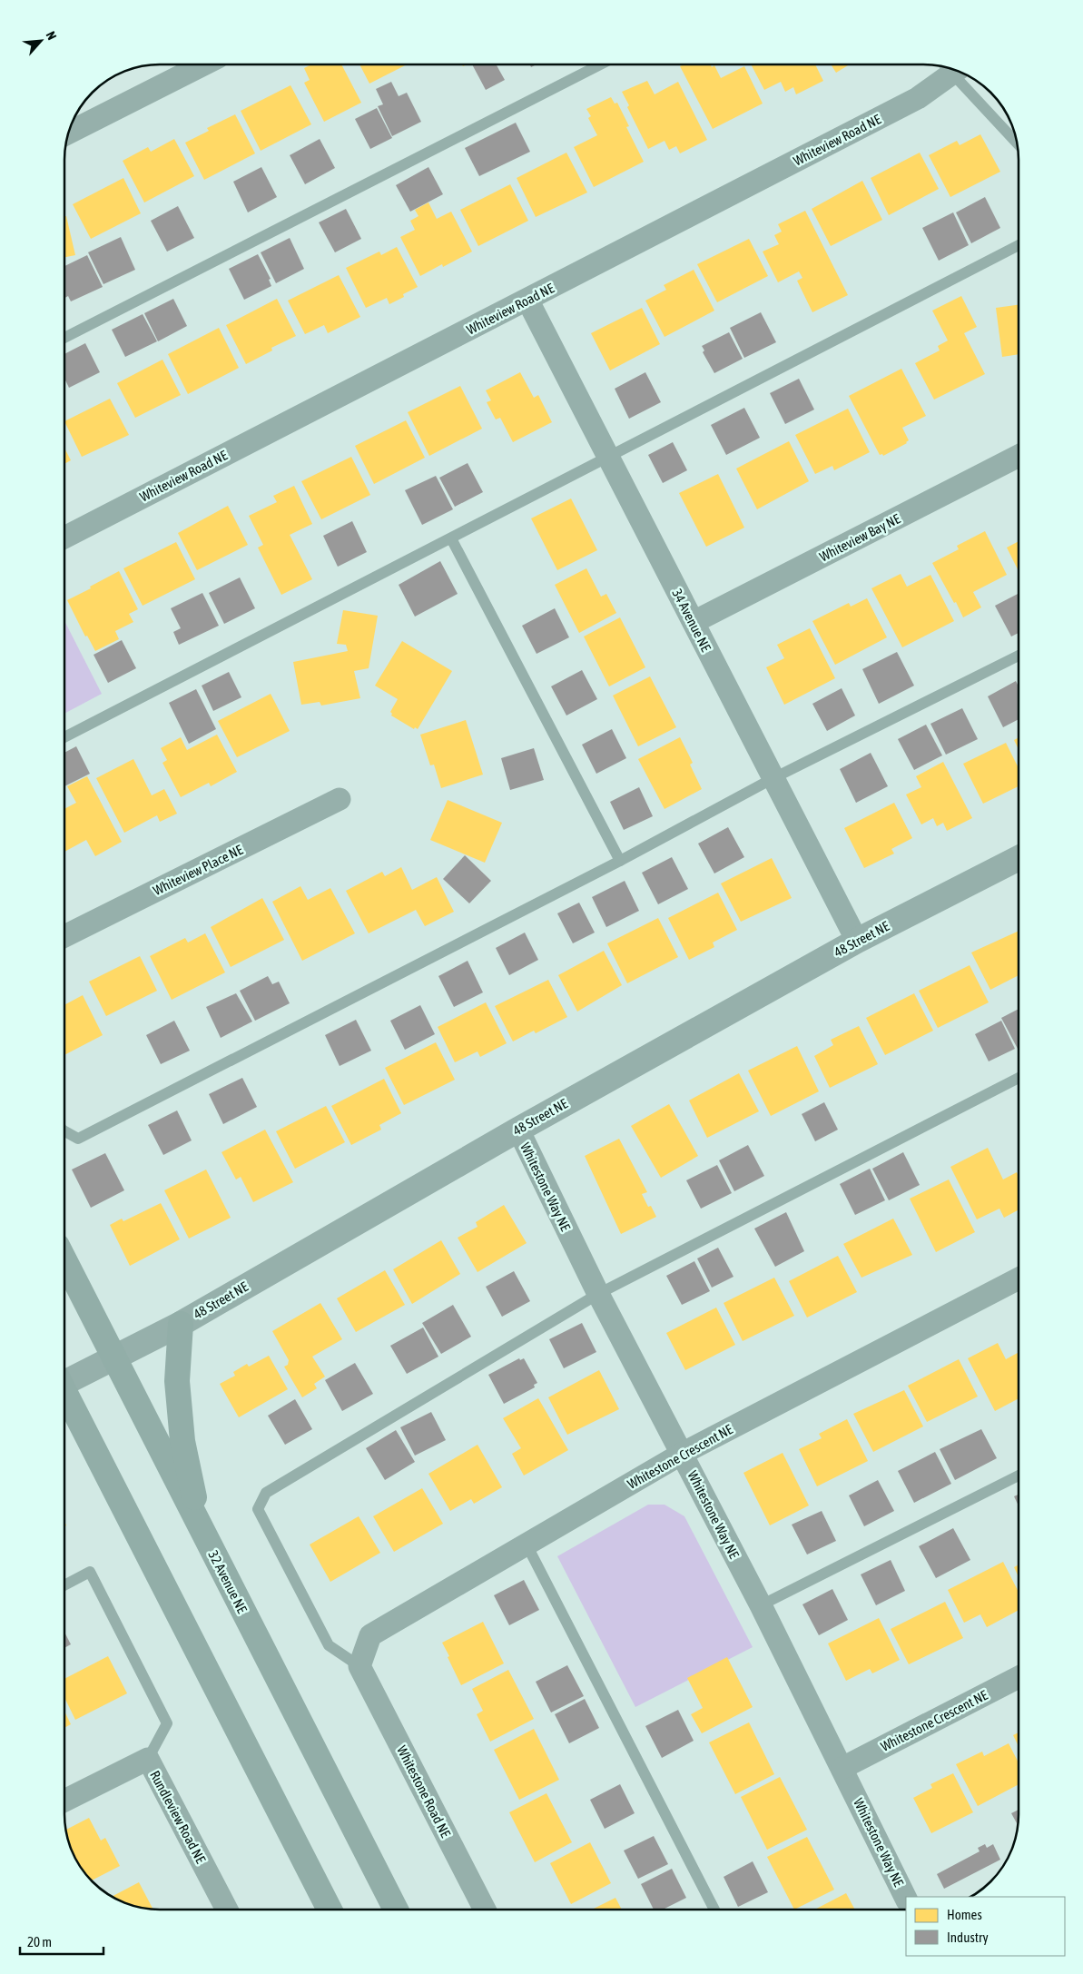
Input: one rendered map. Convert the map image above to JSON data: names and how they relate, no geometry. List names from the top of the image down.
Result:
{
  "streets": {
    "main road": ["32 Avenue NE"],
    "street": [
      "Whiteview Road NE",
      "Whiteview Bay NE",
      "34 Avenue NE",
      "Whiteview Place NE",
      "48 Street NE",
      "Whitestone Way NE",
      "Whitestone Crescent NE",
      "Whitestone Road NE",
      "Rundleview Road NE"
    ]
  },
  "crossings": [
    ["Whiteview Road NE", "34 Avenue NE"],
    ["Whiteview Bay NE", "34 Avenue NE"],
    ["34 Avenue NE", "48 Street NE"],
    ["48 Street NE", "Whitestone Way NE"],
    ["48 Street NE", "32 Avenue NE"],
    ["Whitestone Way NE", "Whitestone Crescent NE"],
    ["Whitestone Crescent NE", "Whitestone Road NE"]
  ],
  "legend": ["Homes", "Industry"],
  "scale_bar": "20 m",
  "north": "top right"
}
